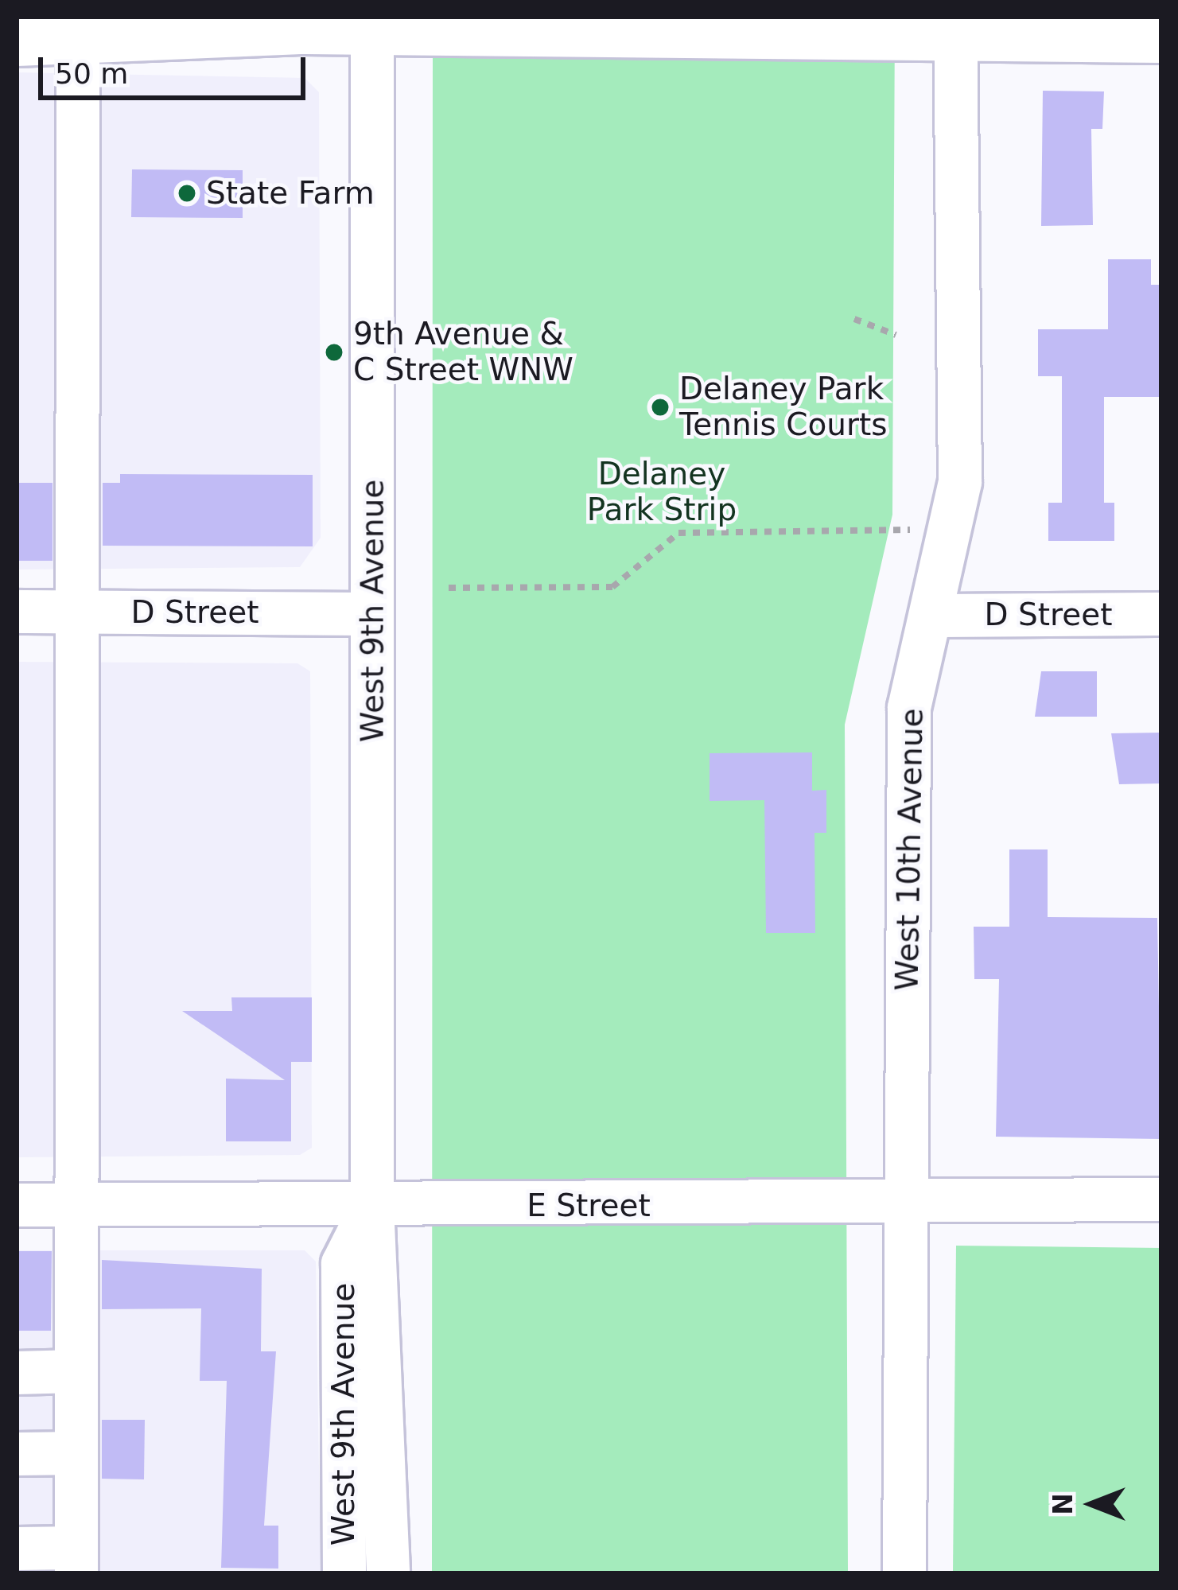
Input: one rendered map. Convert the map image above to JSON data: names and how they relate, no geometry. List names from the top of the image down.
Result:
{
  "streets": {
    "street": [
      "West 9th Avenue",
      "D Street",
      "West 10th Avenue",
      "E Street"
    ]
  },
  "crossings": [
    ["West 9th Avenue", "D Street"],
    ["West 9th Avenue", "E Street"],
    ["D Street", "West 10th Avenue"],
    ["West 10th Avenue", "E Street"]
  ],
  "parks": ["Delaney Park Strip"],
  "places": ["State Farm", "9th Avenue & C Street WNW", "Delaney Park Tennis Courts"],
  "scale_bar": "50 m",
  "north": "left"
}
